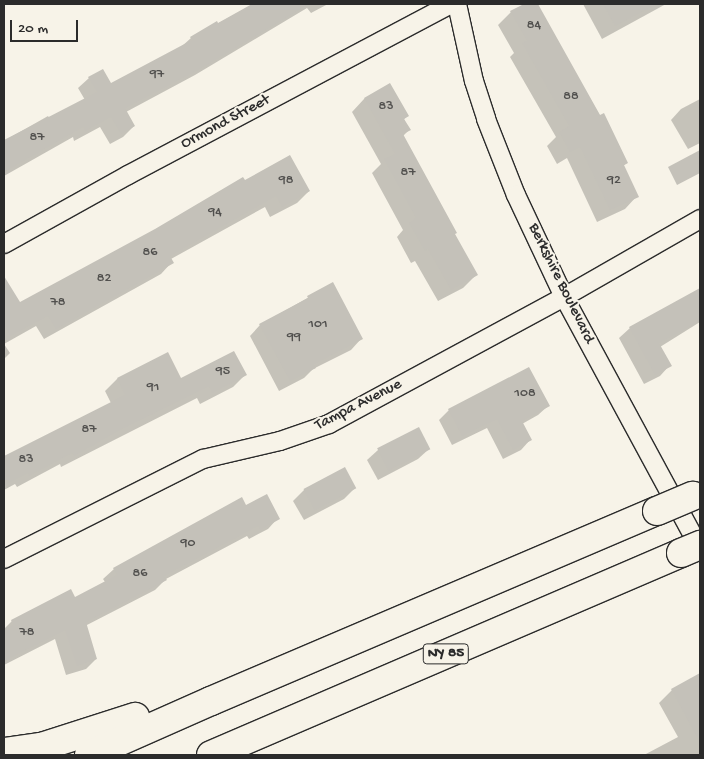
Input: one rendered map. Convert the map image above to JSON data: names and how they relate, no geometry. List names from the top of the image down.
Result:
{
  "streets": {
    "highway": ["NY 85"],
    "street": ["Ormond Street", "Berkshire Boulevard", "Tampa Avenue"]
  },
  "crossings": [
    ["Berkshire Boulevard", "Tampa Avenue"],
    ["Berkshire Boulevard", "NY 85"]
  ],
  "house_numbers": [
    "84",
    "97",
    "88",
    "83",
    "87",
    "87",
    "98",
    "92",
    "94",
    "86",
    "82",
    "78",
    "101",
    "99",
    "95",
    "91",
    "108",
    "87",
    "83",
    "90",
    "86",
    "78"
  ],
  "scale_bar": "20 m"
}
